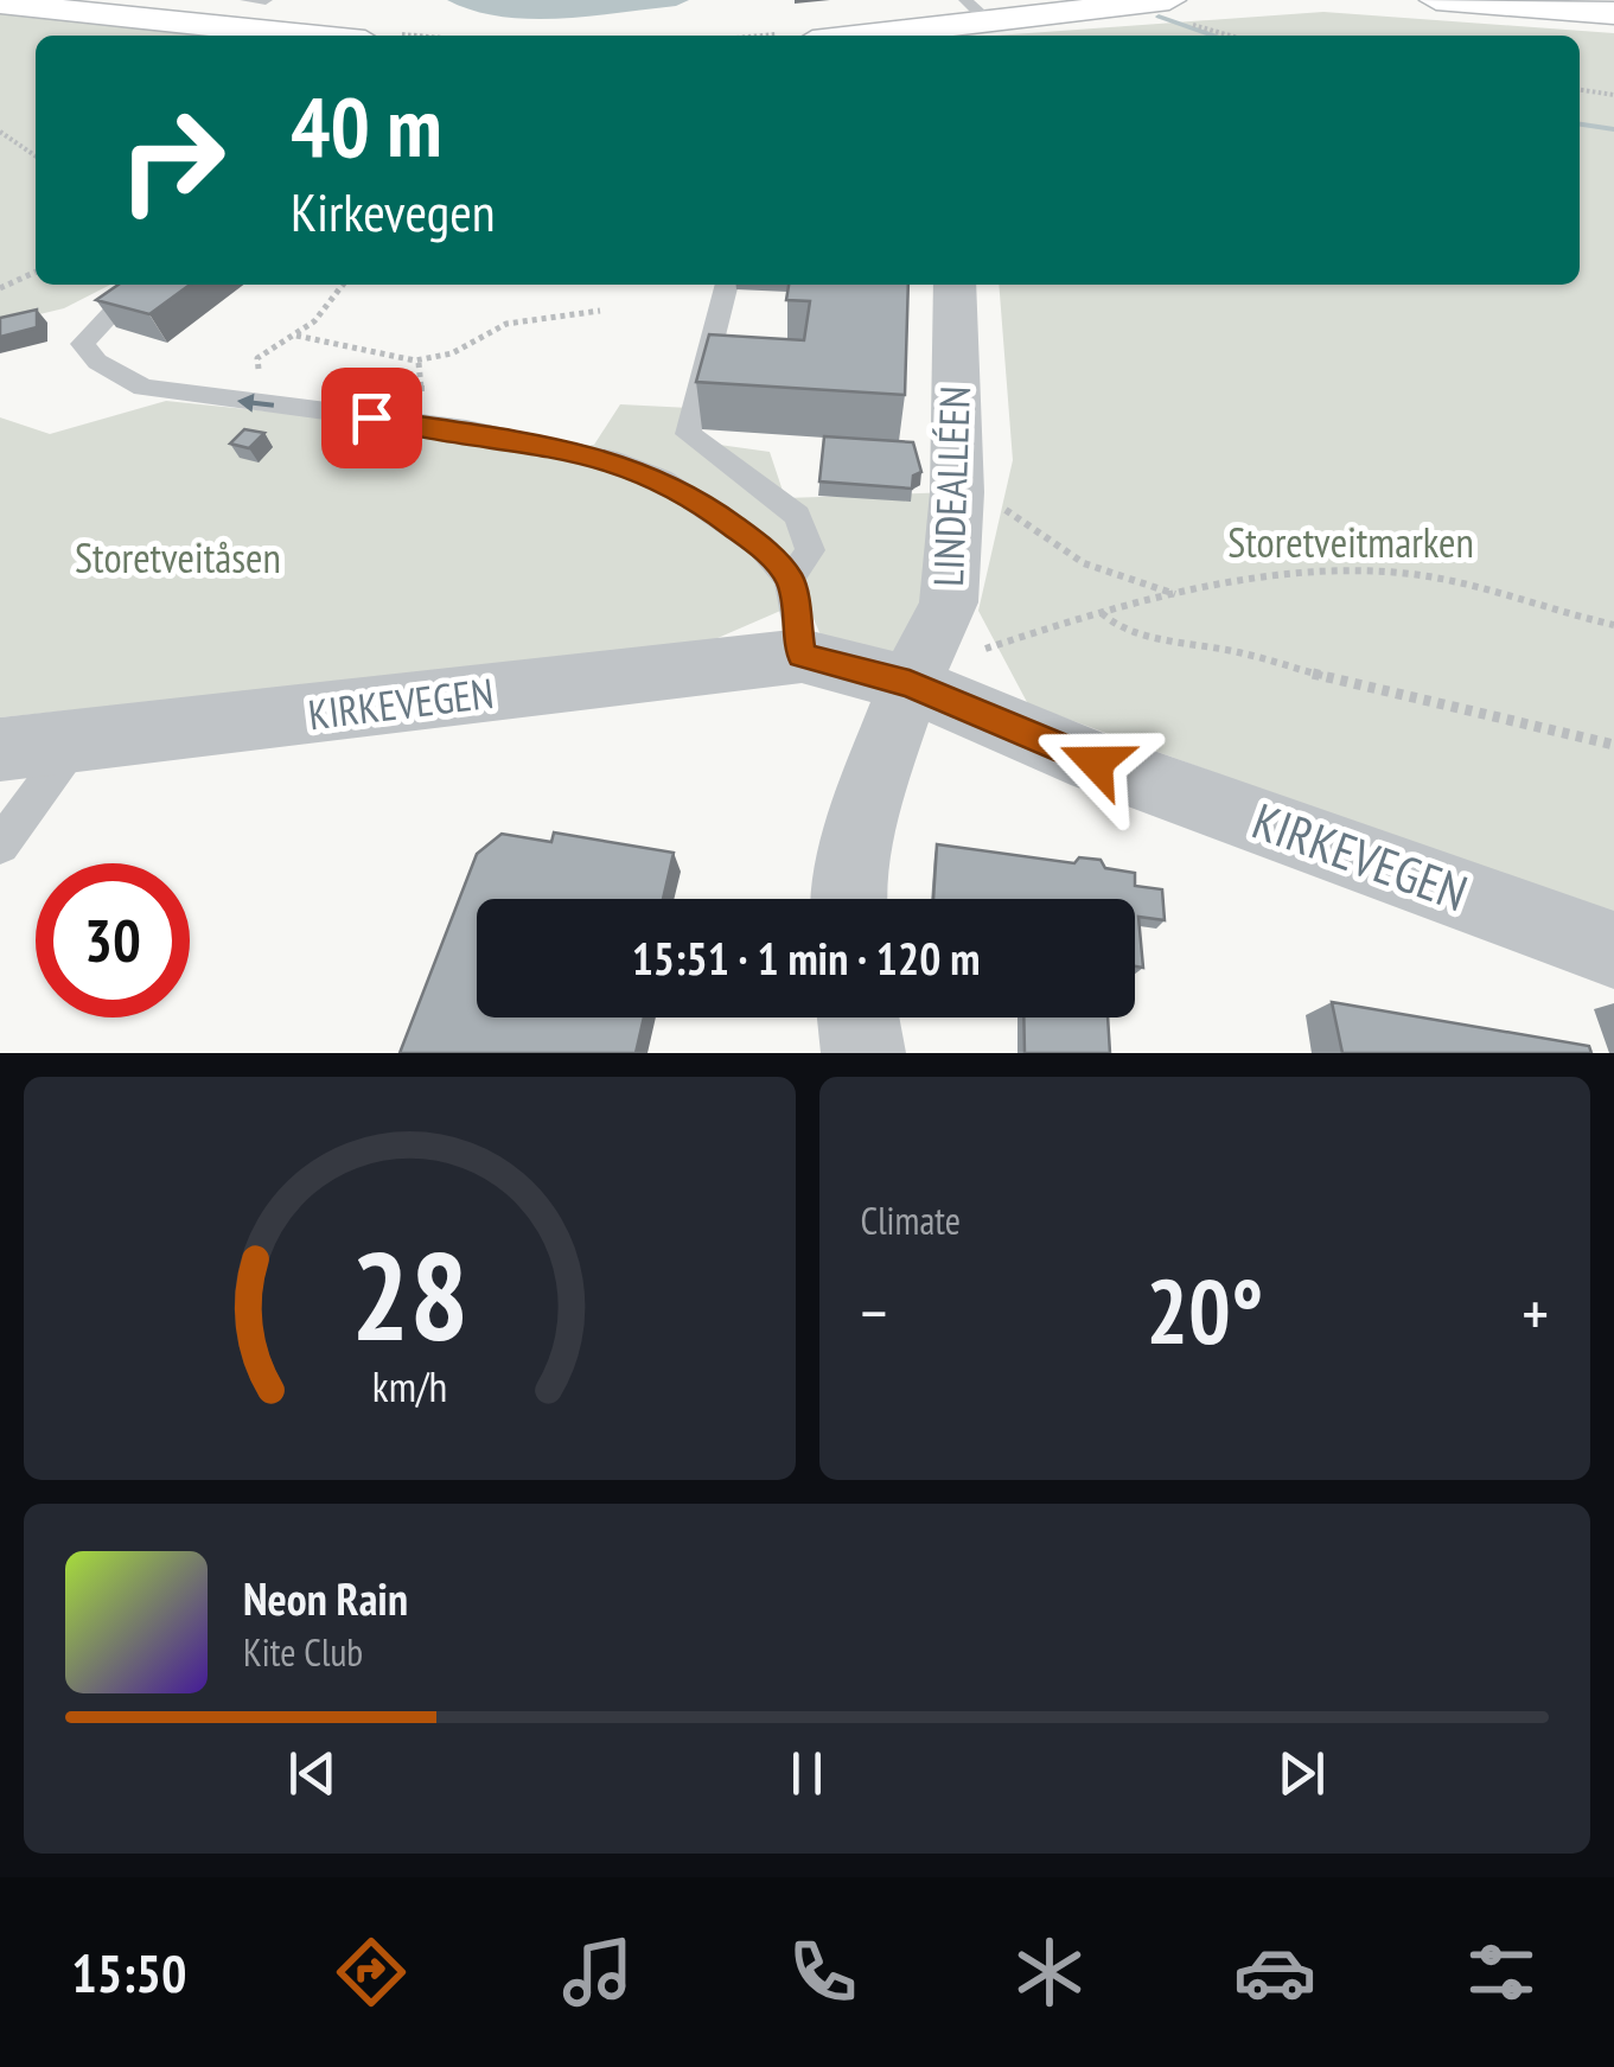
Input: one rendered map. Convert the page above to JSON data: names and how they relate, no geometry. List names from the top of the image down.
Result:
{
  "streets": {
    "street": ["LINDEALLÉEN", "KIRKEVEGEN"]
  },
  "crossings": [
    ["LINDEALLÉEN", "KIRKEVEGEN"]
  ],
  "parks": ["Storetveitmarken", "Storetveitåsen"],
  "page": {
    "turn": ["40 m", "Kirkevegen"],
    "limit": "30",
    "trip": "15:51 · 1 min · 120 m",
    "tile": "Climate",
    "heat": ["−", "20°", "+"],
    "song": ["Neon Rain", "Kite Club"],
    "tabs": "15:50",
    "gauge": ["28", "km/h"]
  }
}
